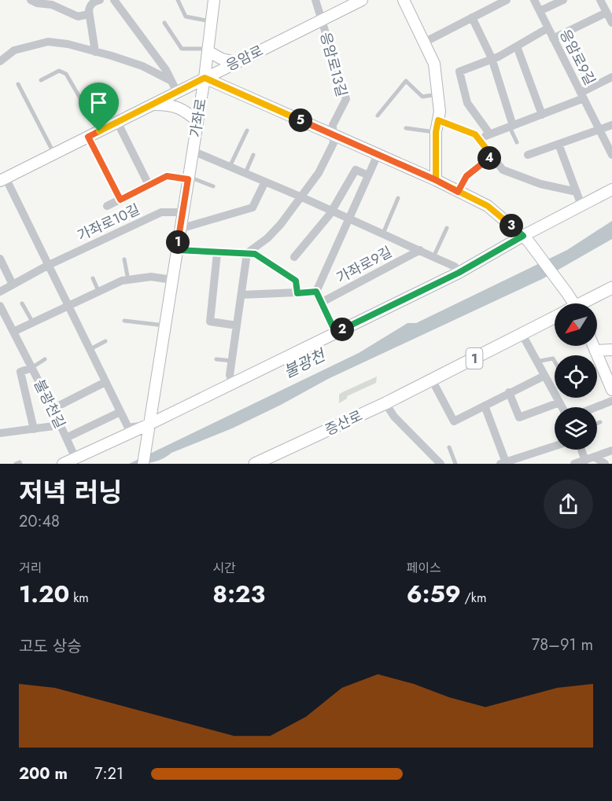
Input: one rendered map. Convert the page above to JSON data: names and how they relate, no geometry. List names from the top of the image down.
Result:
{
  "streets": {
    "main road": ["1", "증산로"],
    "street": [
      "응암로9길",
      "응암로",
      "응암로13길",
      "가좌로",
      "가좌로10길",
      "가좌로9길",
      "불광천길"
    ]
  },
  "crossings": [
    ["응암로", "응암로13길"],
    ["응암로", "가좌로"],
    ["응암로", "가좌로10길"],
    ["가좌로", "가좌로10길"],
    ["가좌로", "가좌로9길"]
  ],
  "water": ["불광천"],
  "north": "bottom left",
  "page": {
    "pins": [
      "5",
      "4",
      "3",
      "1",
      "2"
    ],
    "heading": ["저녁 러닝", "20:48"],
    "stats": [
      ["거리", "1.20 km"],
      ["시간", "8:23"],
      ["페이스", "6:59 /km"]
    ],
    "chart": ["고도 상승", "78–91 m"],
    "list": [
      {
        "name": "200 m",
        "note": "7:21"
      }
    ]
  }
}
